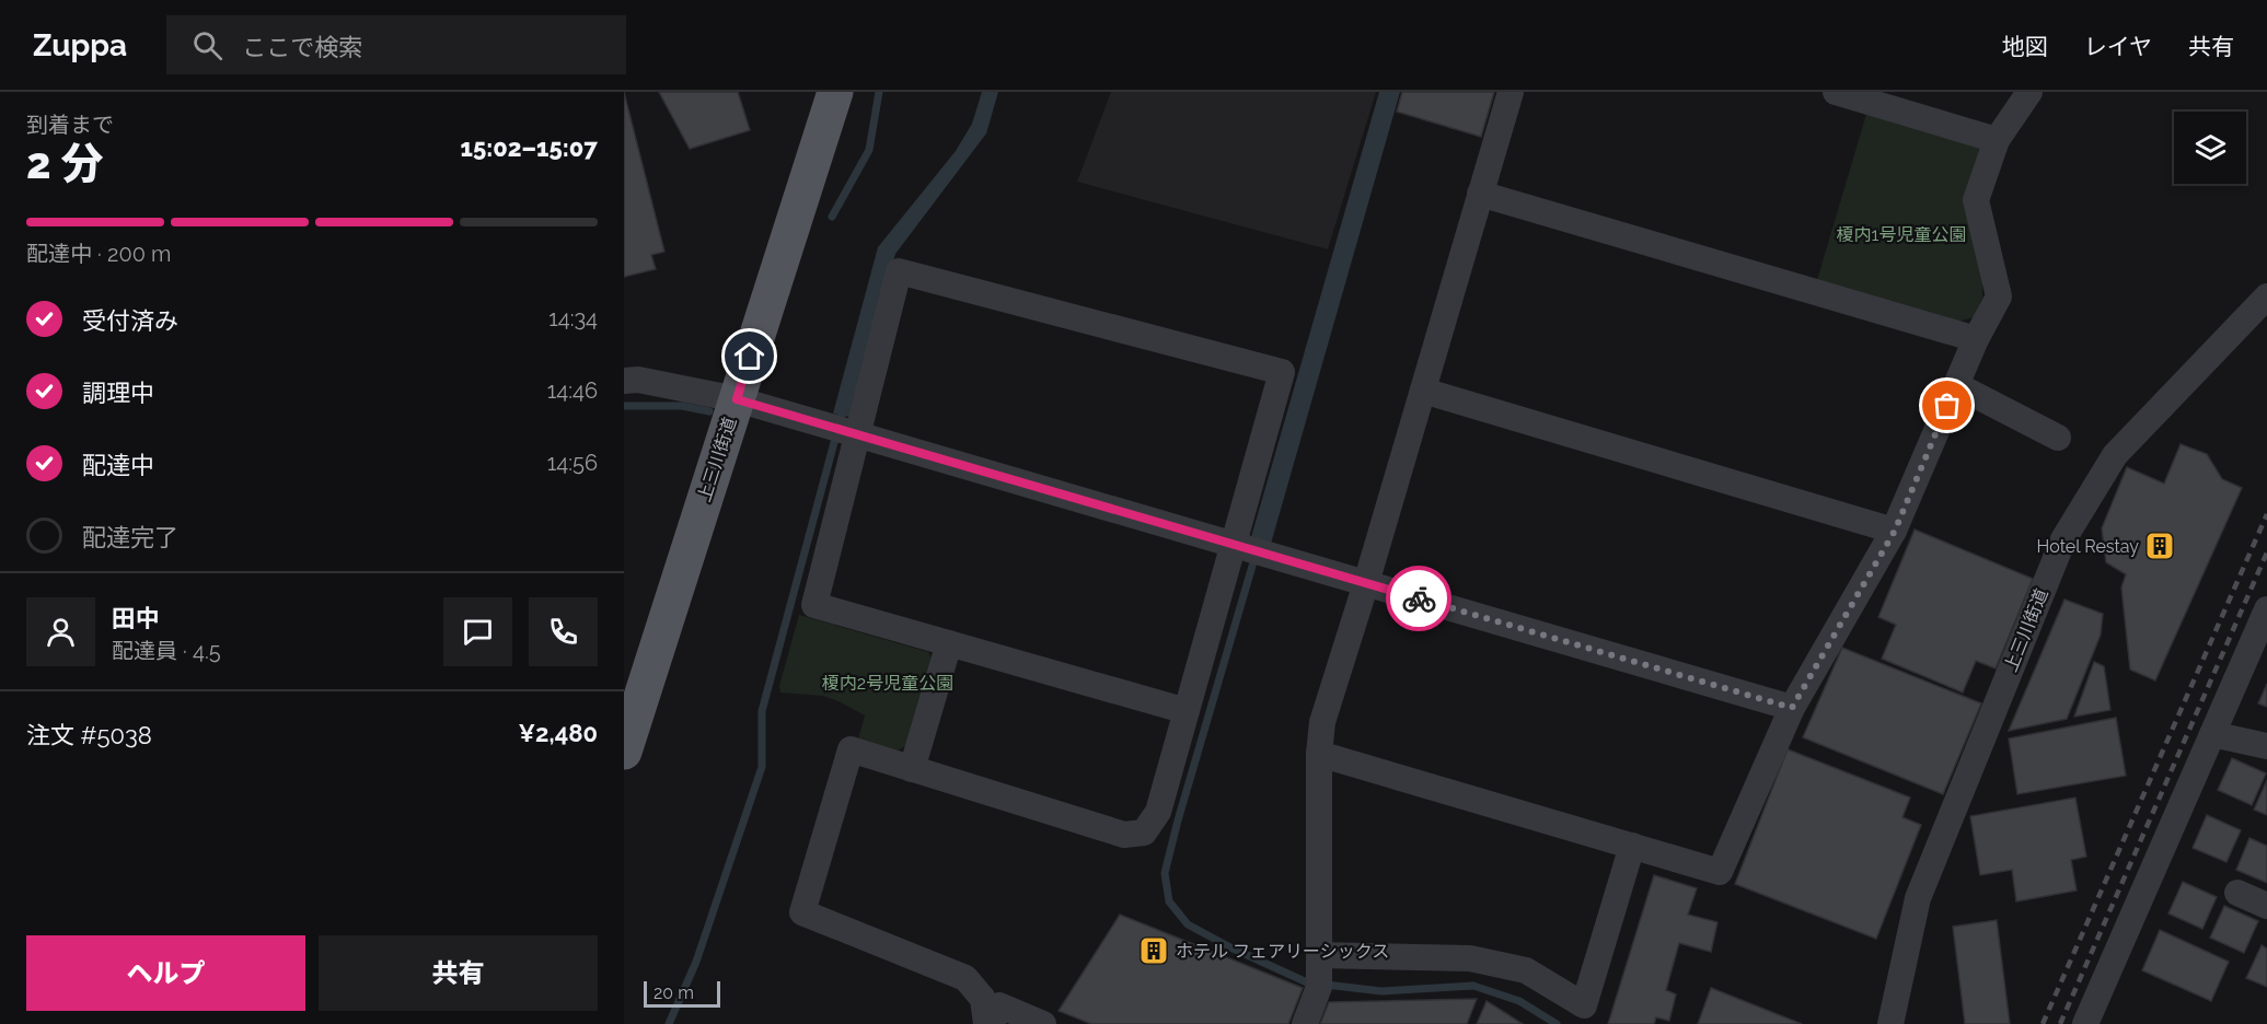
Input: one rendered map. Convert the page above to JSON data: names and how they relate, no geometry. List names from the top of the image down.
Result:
{
  "streets": {
    "main road": ["上三川街道"]
  },
  "parks": ["榎内1号児童公園", "榎内2号児童公園"],
  "places": {
    "building": ["Hotel Restay", "ホテル フェアリーシックス"]
  },
  "scale_bar": "20 m",
  "page": {
    "header": "Zuppa",
    "search": "ここで検索",
    "nav": ["地図", "レイヤ", "共有"],
    "heading": ["2 分", "到着まで", "15:02–15:07"],
    "panel": [
      "田中",
      "配達員 · 4.5",
      "注文 #5038",
      "¥2,480"
    ],
    "bar": "配達中 · 200 m",
    "list": [
      ["受付済み", "14:34"],
      ["調理中", "14:46"],
      ["配達中", "14:56"],
      "配達完了"
    ],
    "buttons": ["ヘルプ", "共有"],
    "scale": "20 m"
  }
}
